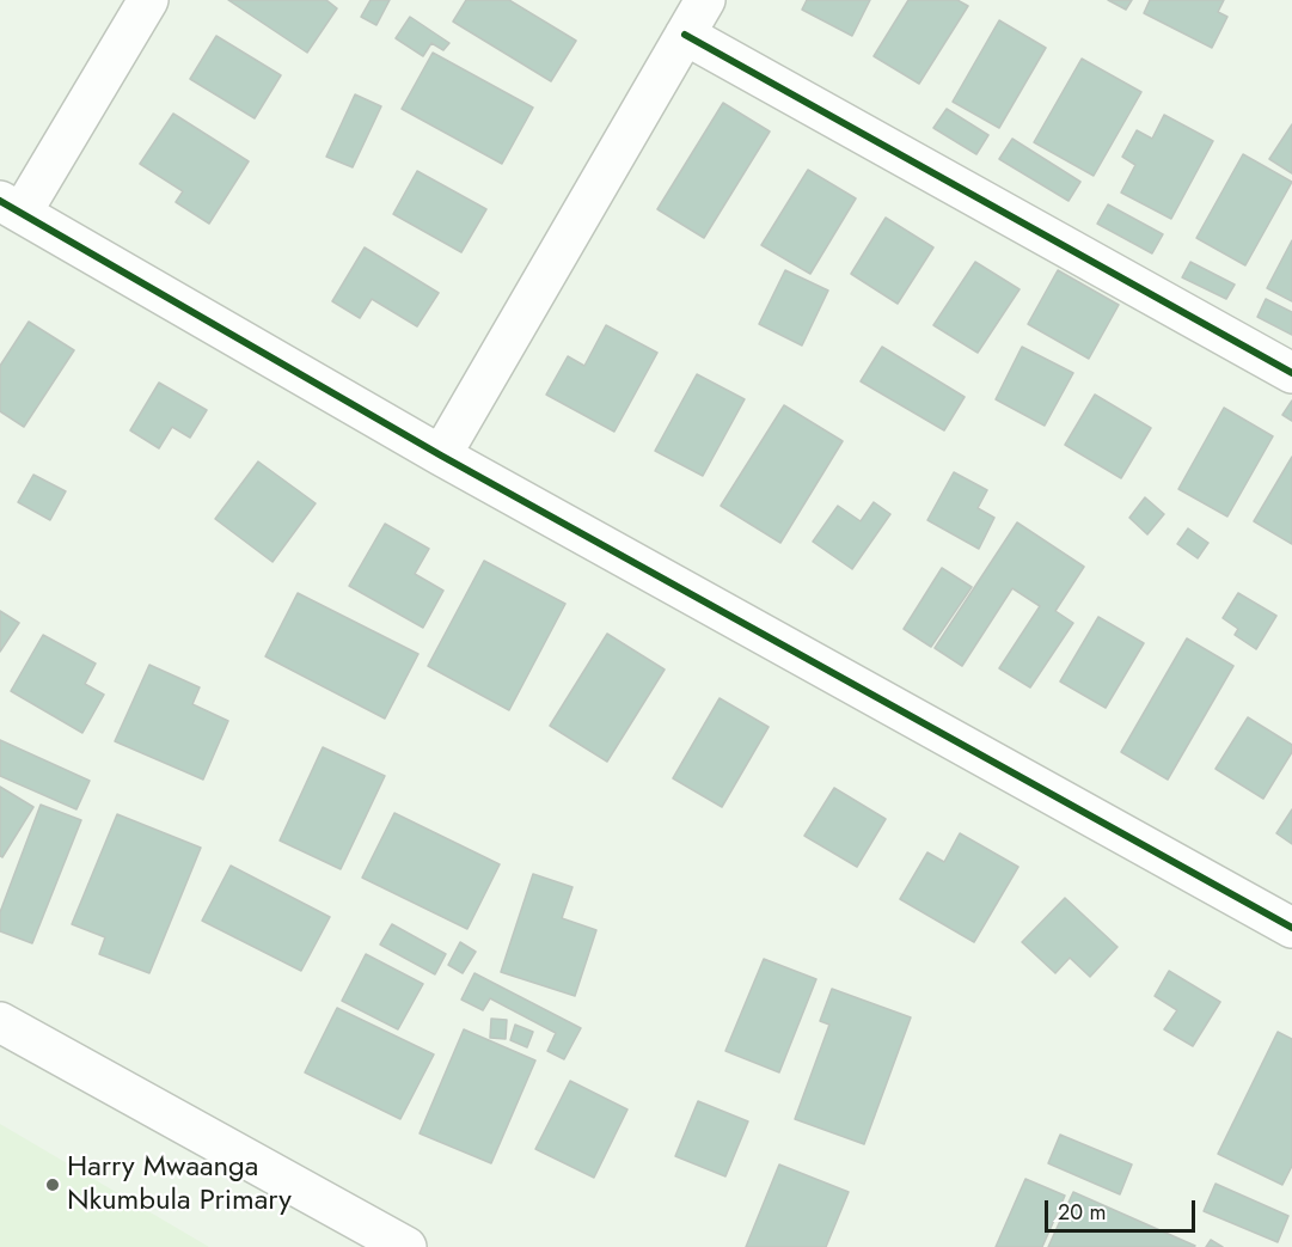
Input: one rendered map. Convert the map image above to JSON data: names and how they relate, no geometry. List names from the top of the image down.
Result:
{
  "places": ["Harry Mwaanga Nkumbula Primary"],
  "scale_bar": "20 m"
}
